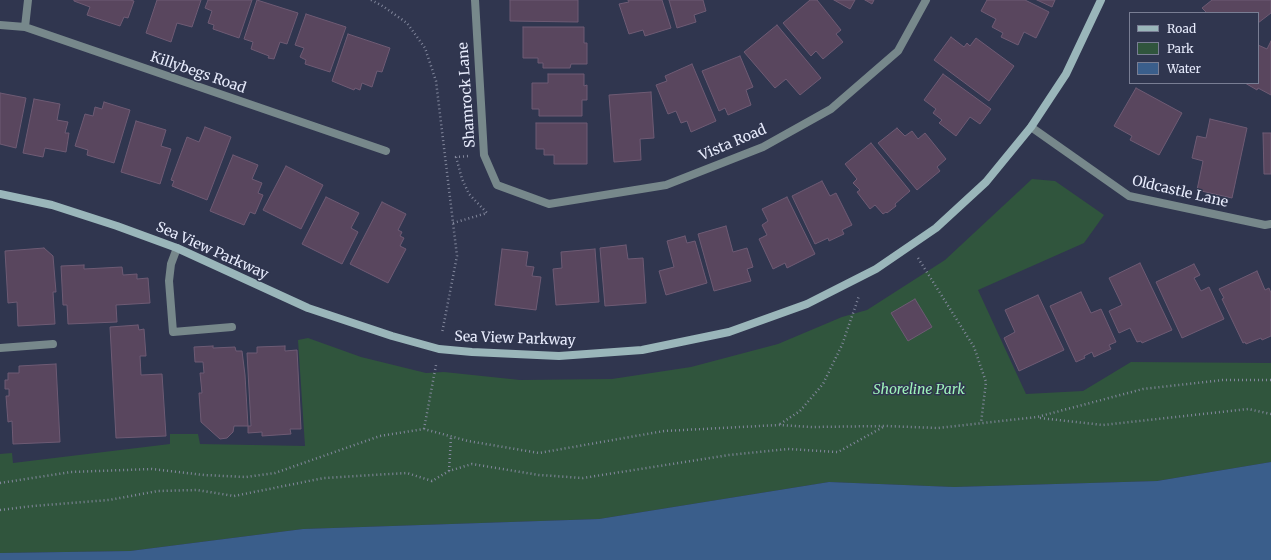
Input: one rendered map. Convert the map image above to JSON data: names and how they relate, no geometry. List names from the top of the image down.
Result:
{
  "streets": {
    "street": [
      "Killybegs Road",
      "Shamrock Lane",
      "Vista Road",
      "Oldcastle Lane",
      "Sea View Parkway"
    ]
  },
  "crossings": [
    ["Shamrock Lane", "Vista Road"],
    ["Oldcastle Lane", "Sea View Parkway"]
  ],
  "parks": ["Shoreline Park"],
  "legend": ["Road", "Park", "Water"]
}
